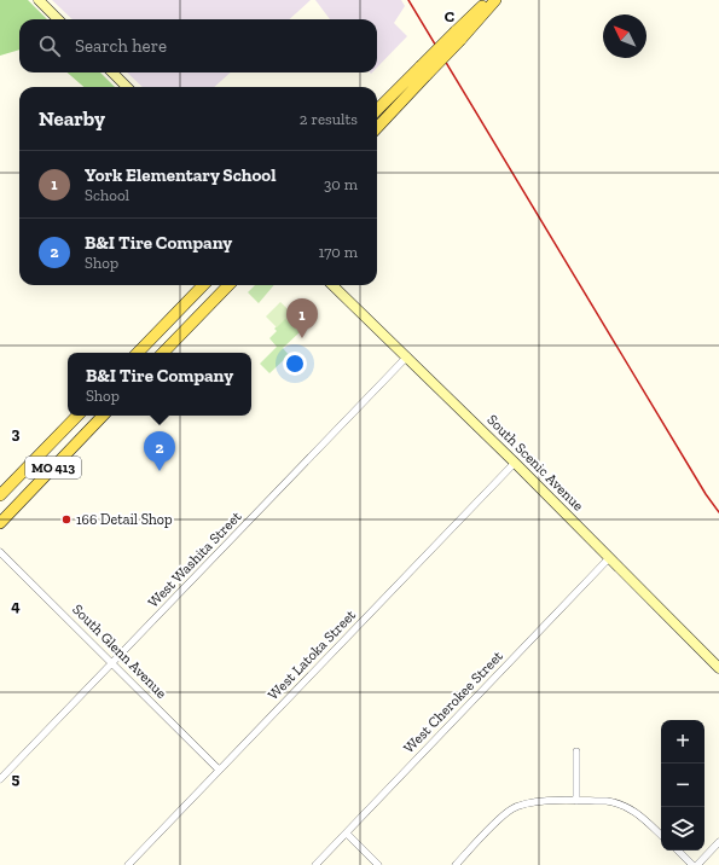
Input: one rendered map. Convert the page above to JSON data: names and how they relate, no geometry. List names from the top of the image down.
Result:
{
  "streets": {
    "main road": ["South Scenic Avenue", "MO 413"],
    "street": [
      "West Washita Street",
      "South Glenn Avenue",
      "West Latoka Street",
      "West Cherokee Street"
    ]
  },
  "crossings": [
    ["South Scenic Avenue", "West Washita Street"],
    ["South Scenic Avenue", "West Latoka Street"],
    ["South Scenic Avenue", "West Cherokee Street"],
    ["West Washita Street", "South Glenn Avenue"],
    ["South Glenn Avenue", "West Latoka Street"]
  ],
  "places": ["166 Detail Shop"],
  "north": "top left",
  "page": {
    "search": "Search here",
    "heading": ["Nearby", "2 results"],
    "list": [
      {
        "mark": "1",
        "name": "York Elementary School",
        "note": "School",
        "value": "30 m"
      },
      {
        "mark": "2",
        "name": "B&I Tire Company",
        "note": "Shop",
        "value": "170 m"
      }
    ],
    "pins": ["1", "2"],
    "popup": ["B&I Tire Company", "Shop"],
    "map_buttons": ["+", "−"]
  },
  "grid": {
    "columns": ["C"],
    "rows": ["3", "4", "5"]
  }
}
